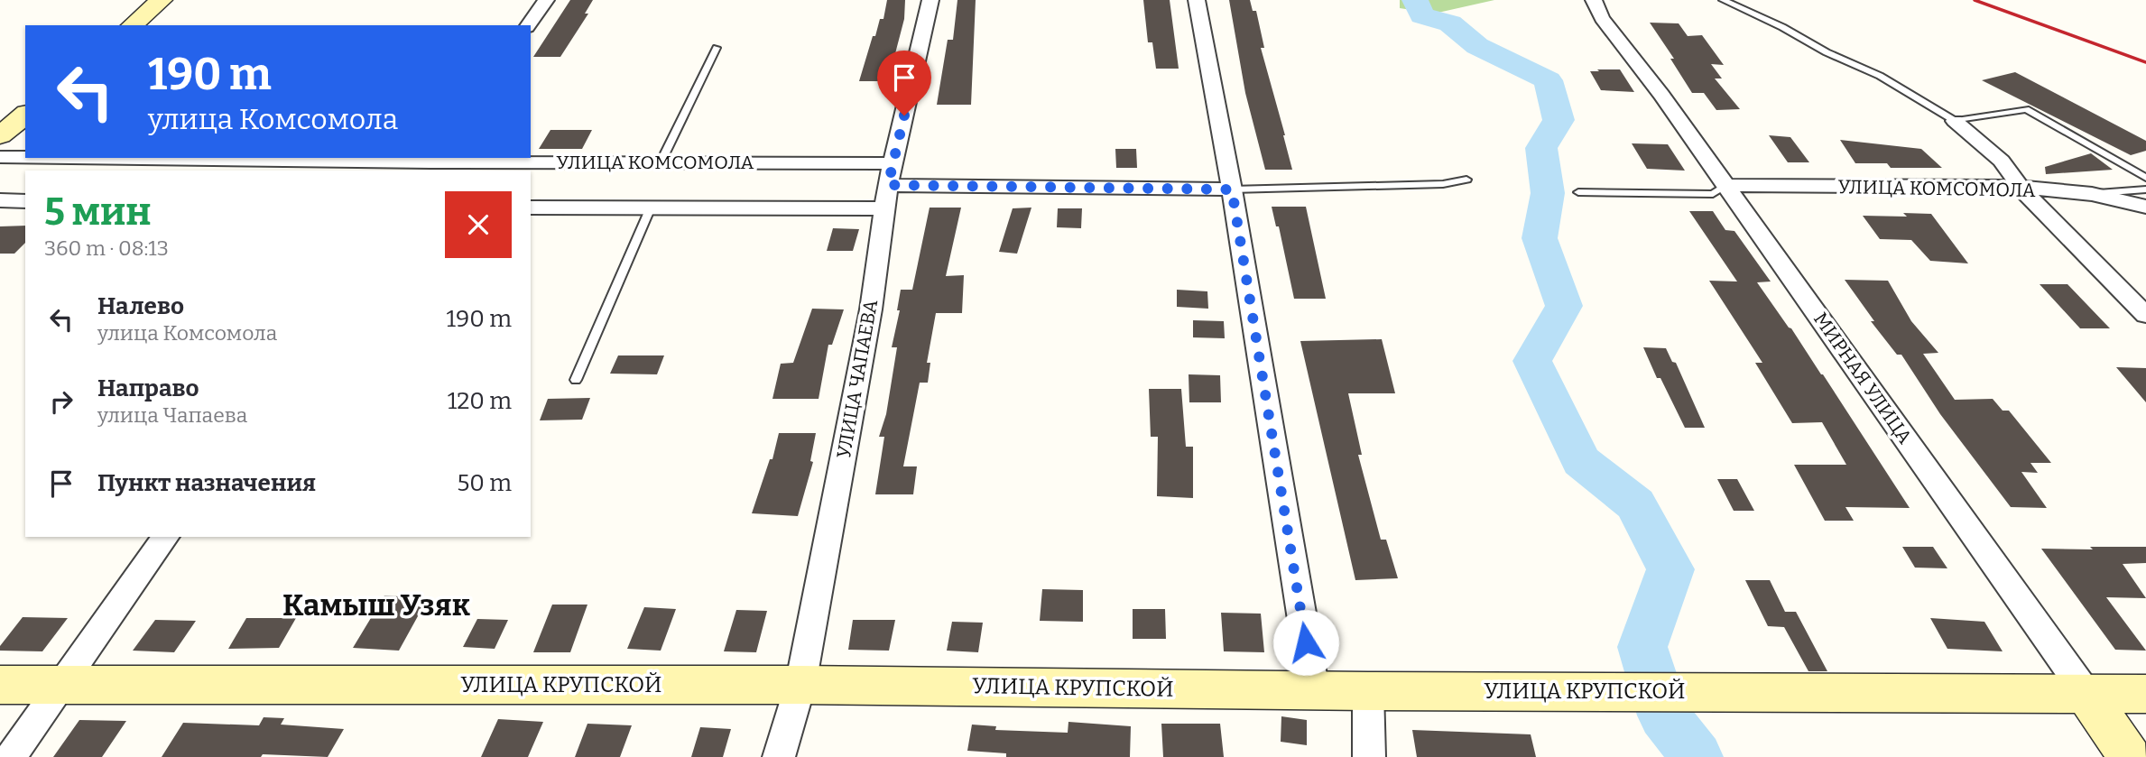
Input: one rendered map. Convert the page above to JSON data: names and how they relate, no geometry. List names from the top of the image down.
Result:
{
  "streets": {
    "main road": ["МИРНАЯ УЛИЦА", "УЛИЦА КРУПСКОЙ"],
    "street": ["УЛИЦА КОМСОМОЛА", "УЛИЦА ЧАПАЕВА"]
  },
  "crossings": [
    ["УЛИЦА КОМСОМОЛА", "МИРНАЯ УЛИЦА"],
    ["УЛИЦА КОМСОМОЛА", "УЛИЦА ЧАПАЕВА"],
    ["МИРНАЯ УЛИЦА", "УЛИЦА КРУПСКОЙ"],
    ["УЛИЦА ЧАПАЕВА", "УЛИЦА КРУПСКОЙ"]
  ],
  "districts": ["Камыш Узяк"],
  "page": {
    "turn": ["190 m", "улица Комсомола"],
    "heading": ["5 мин", "360 m · 08:13"],
    "list": [
      {
        "name": "Налево",
        "note": "улица Комсомола",
        "value": "190 m"
      },
      {
        "name": "Направо",
        "note": "улица Чапаева",
        "value": "120 m"
      },
      {
        "name": "Пункт назначения",
        "value": "50 m"
      }
    ]
  }
}
